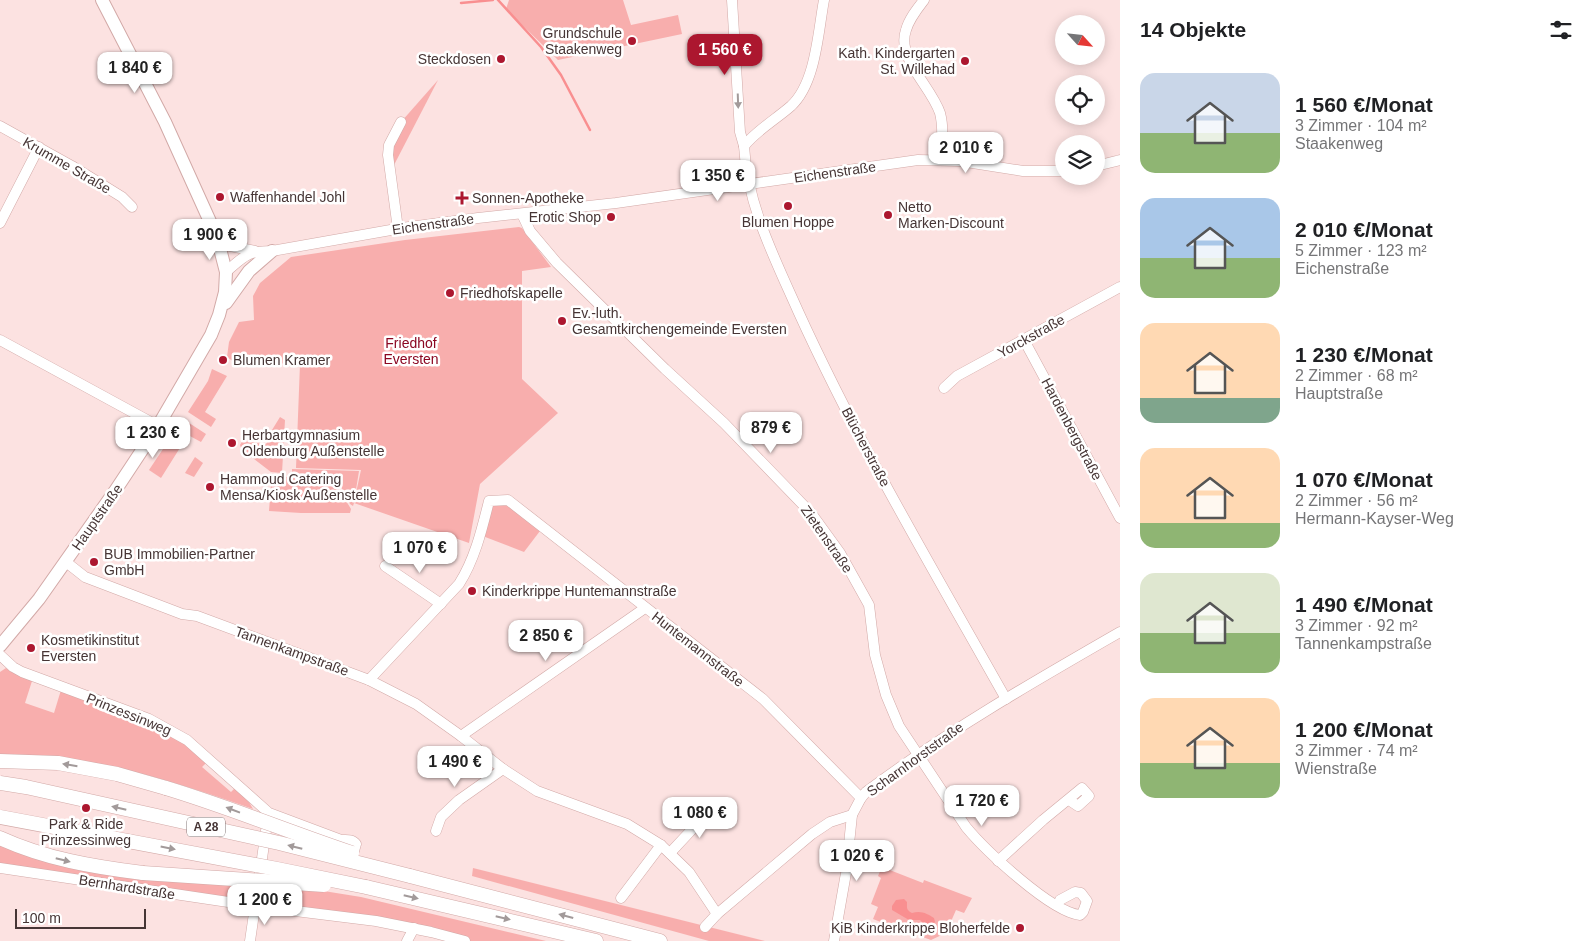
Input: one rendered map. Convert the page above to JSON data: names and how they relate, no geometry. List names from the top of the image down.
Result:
{
  "streets": {
    "highway": ["A 28"],
    "main road": ["Hauptstraße"],
    "street": [
      "Krumme Straße",
      "Eichenstraße",
      "Yorckstraße",
      "Hardenbergstraße",
      "Blücherstraße",
      "Zietenstraße",
      "Huntemannstraße",
      "Tannenkampstraße",
      "Prinzessinweg",
      "Scharnhorststraße",
      "Bernhardstraße"
    ]
  },
  "crossings": [
    ["Eichenstraße", "Blücherstraße"],
    ["Eichenstraße", "Hauptstraße"],
    ["Eichenstraße", "Zietenstraße"],
    ["Yorckstraße", "Hardenbergstraße"],
    ["Blücherstraße", "Scharnhorststraße"],
    ["Hauptstraße", "Tannenkampstraße"],
    ["Zietenstraße", "Scharnhorststraße"],
    ["Huntemannstraße", "Scharnhorststraße"]
  ],
  "parks": ["Friedhof Eversten"],
  "places": {
    "other": [
      "Grundschule Staakenweg",
      "Steckdosen",
      "Kath. Kindergarten St. Willehad",
      "Waffenhandel Johl",
      "Blumen Hoppe",
      "Netto Marken-Discount",
      "Erotic Shop",
      "Friedhofskapelle",
      "Ev.-luth. Gesamtkirchengemeinde Eversten",
      "Blumen Kramer",
      "Herbartgymnasium Oldenburg Außenstelle",
      "Hammoud Catering Mensa/Kiosk Außenstelle",
      "BUB Immobilien-Partner GmbH",
      "Kinderkrippe Huntemannstraße",
      "Kosmetikinstitut Eversten",
      "Park & Ride Prinzessinweg",
      "KiB Kinderkrippe Bloherfelde"
    ],
    "health": ["Sonnen-Apotheke"]
  },
  "scale_bar": "100 m",
  "north": "bottom right",
  "page": {
    "heading": "14 Objekte",
    "price": [
      "1 560 €",
      "1 840 €",
      "2 010 €",
      "1 350 €",
      "1 900 €",
      "879 €",
      "1 230 €",
      "1 070 €",
      "2 850 €",
      "1 490 €",
      "1 720 €",
      "1 080 €",
      "1 020 €",
      "1 200 €"
    ],
    "list": [
      {
        "name": "1 560 €/Monat",
        "note": "3 Zimmer · 104 m² · Staakenweg"
      },
      {
        "name": "2 010 €/Monat",
        "note": "5 Zimmer · 123 m² · Eichenstraße"
      },
      {
        "name": "1 230 €/Monat",
        "note": "2 Zimmer · 68 m² · Hauptstraße"
      },
      {
        "name": "1 070 €/Monat",
        "note": "2 Zimmer · 56 m² · Hermann-Kayser-Weg"
      },
      {
        "name": "1 490 €/Monat",
        "note": "3 Zimmer · 92 m² · Tannenkampstraße"
      },
      {
        "name": "1 200 €/Monat",
        "note": "3 Zimmer · 74 m² · Wienstraße"
      }
    ],
    "scale": "100 m"
  }
}
